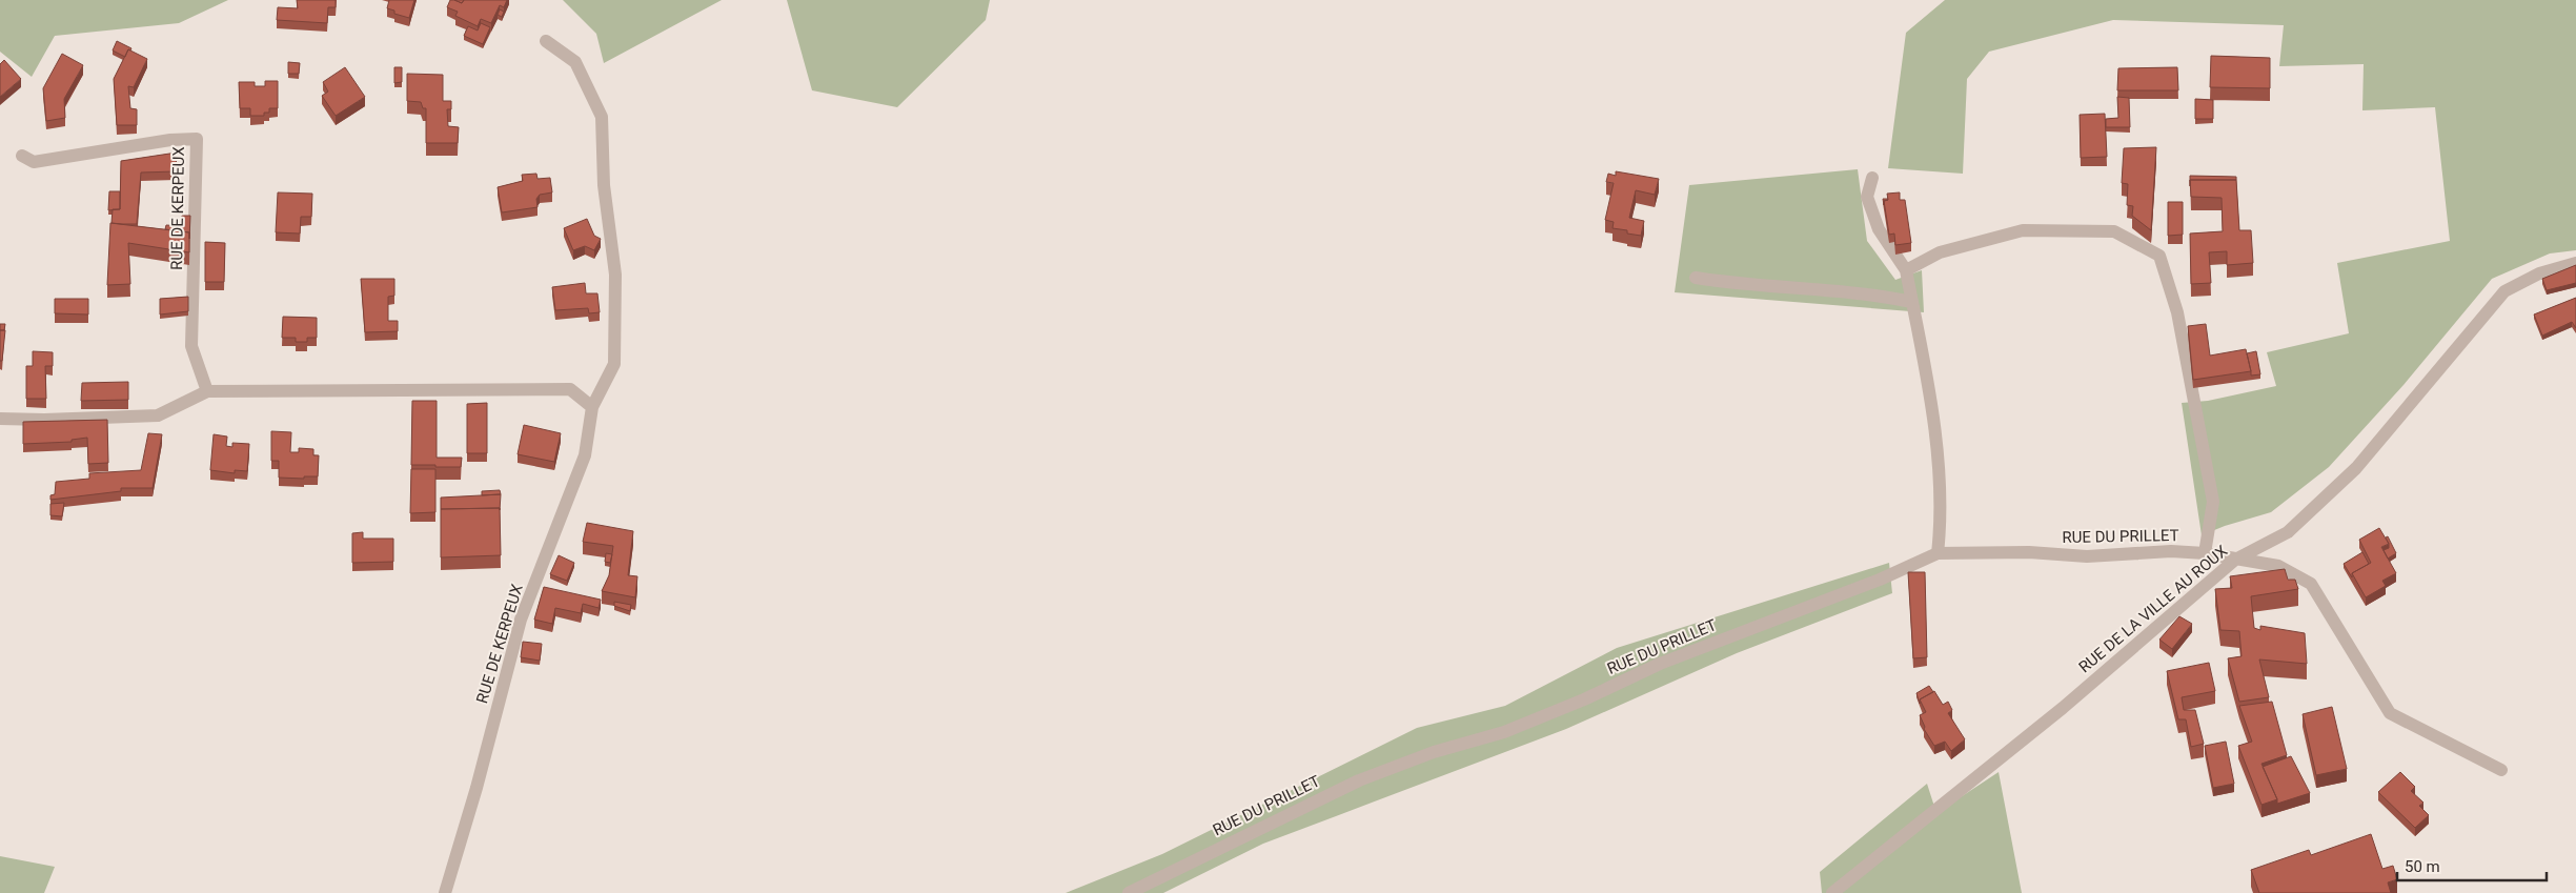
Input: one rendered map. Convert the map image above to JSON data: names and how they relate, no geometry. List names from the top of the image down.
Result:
{
  "streets": {
    "street": ["RUE DE KERPEUX", "RUE DU PRILLET", "RUE DE LA VILLE AU ROUX"]
  },
  "crossings": [
    ["RUE DU PRILLET", "RUE DE LA VILLE AU ROUX"]
  ],
  "scale_bar": "50 m"
}
